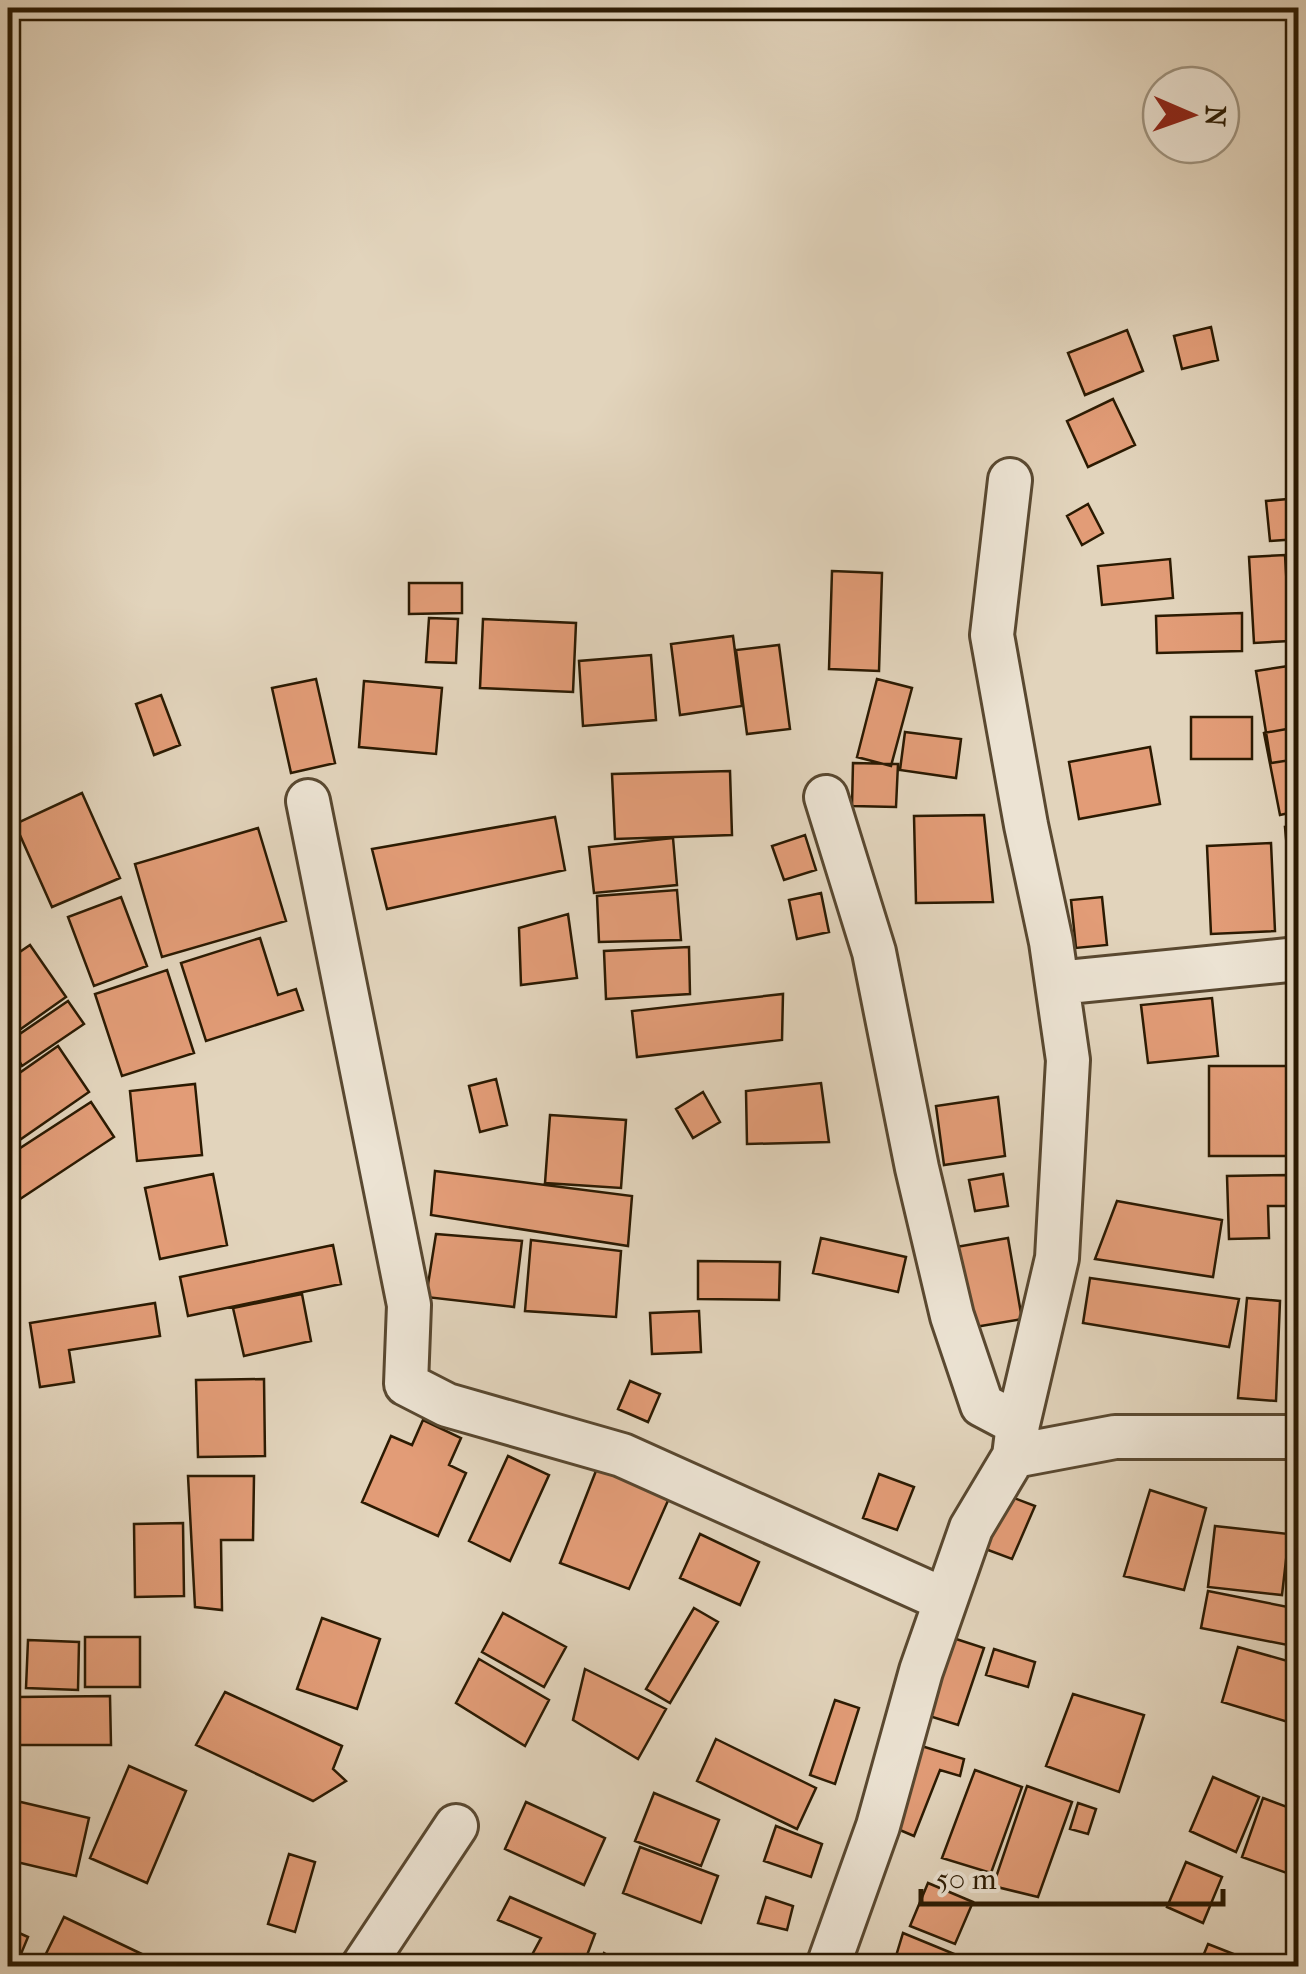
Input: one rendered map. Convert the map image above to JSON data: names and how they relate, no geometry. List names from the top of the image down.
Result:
{
  "scale_bar": "50 m",
  "north": "right"
}
